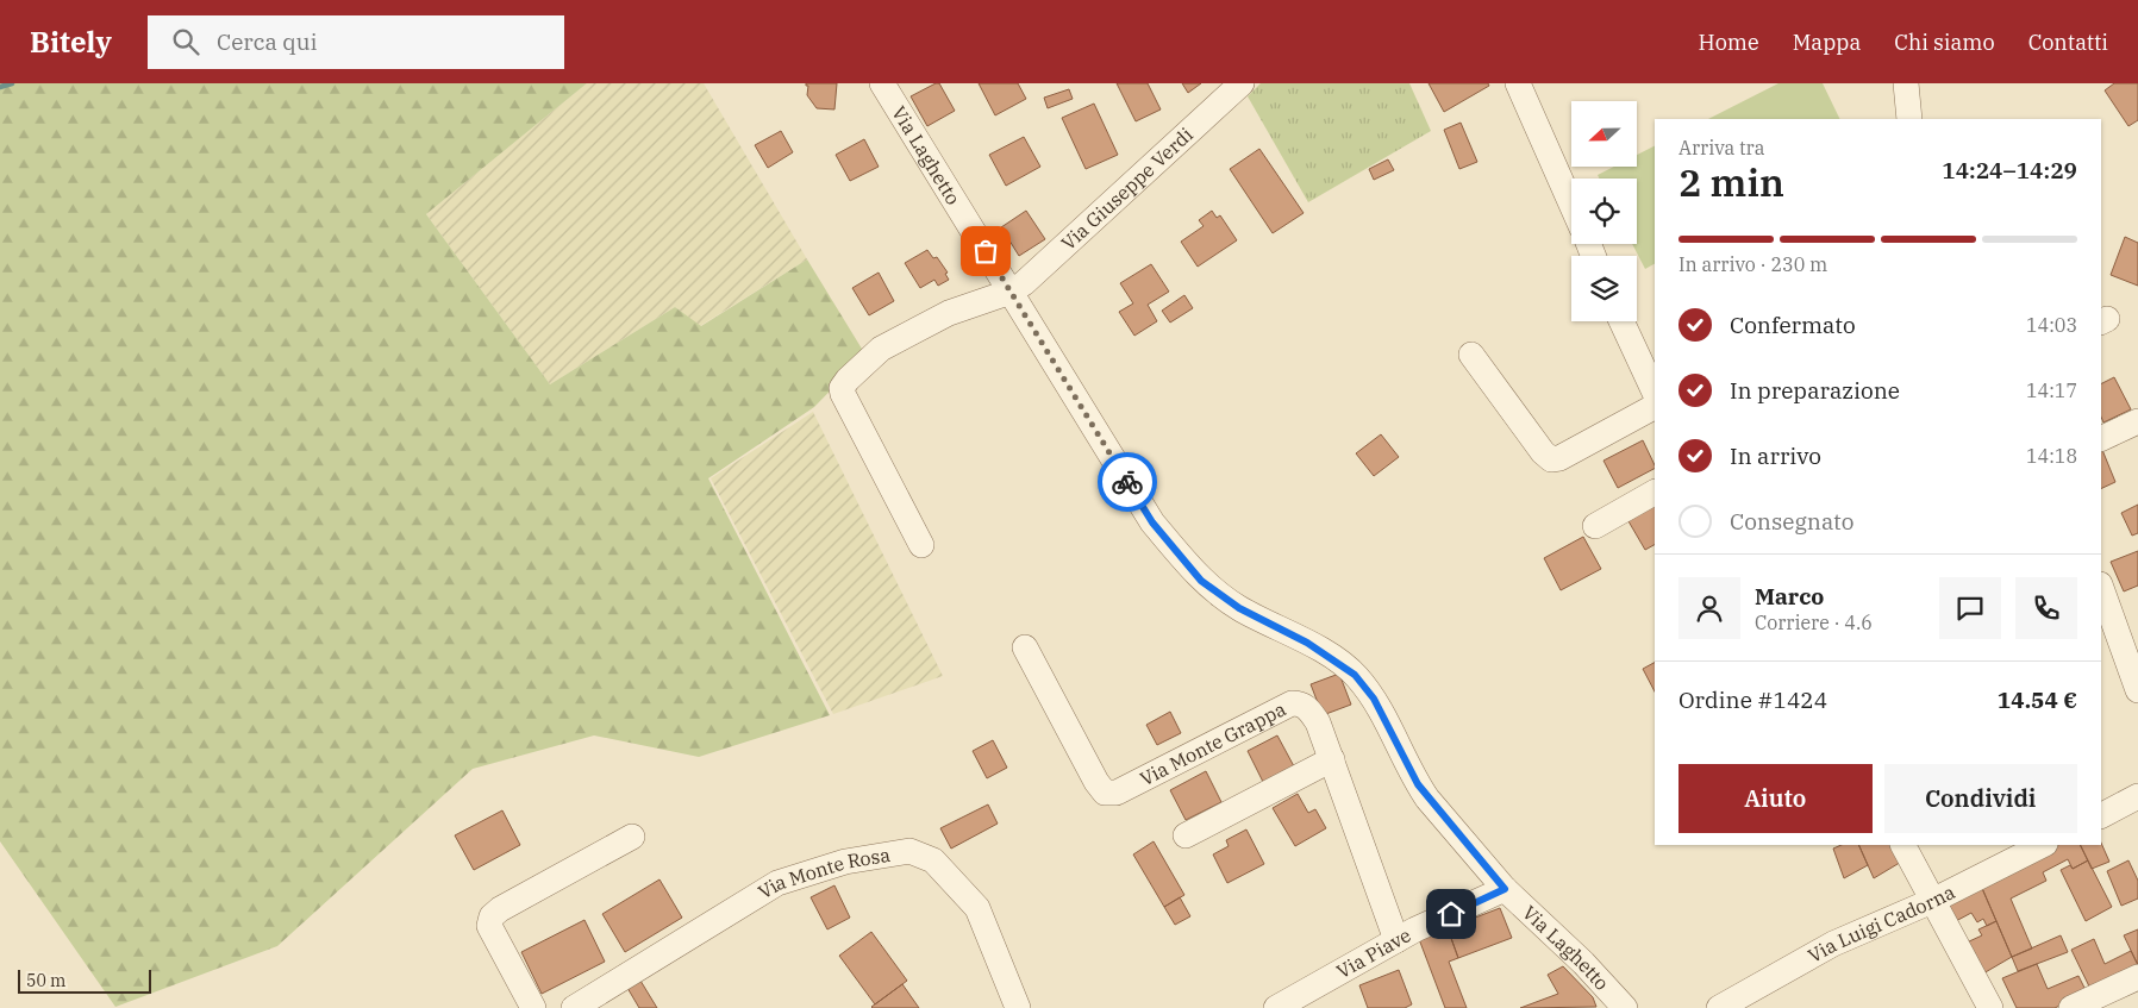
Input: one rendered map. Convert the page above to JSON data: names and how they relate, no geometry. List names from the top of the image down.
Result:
{
  "streets": {
    "street": [
      "Via Laghetto",
      "Via Giuseppe Verdi",
      "Via Monte Grappa",
      "Via Monte Rosa",
      "Via Luigi Cadorna",
      "Via Piave"
    ]
  },
  "crossings": [
    ["Via Laghetto", "Via Giuseppe Verdi"],
    ["Via Laghetto", "Via Piave"],
    ["Via Monte Grappa", "Via Piave"]
  ],
  "scale_bar": "50 m",
  "north": "left",
  "page": {
    "header": "Bitely",
    "search": "Cerca qui",
    "nav": [
      "Home",
      "Mappa",
      "Chi siamo",
      "Contatti"
    ],
    "heading": ["2 min", "Arriva tra", "14:24–14:29"],
    "panel": [
      "Marco",
      "Corriere · 4.6",
      "Ordine #1424",
      "14.54 €"
    ],
    "bar": "In arrivo · 230 m",
    "list": [
      ["Confermato", "14:03"],
      ["In preparazione", "14:17"],
      ["In arrivo", "14:18"],
      "Consegnato"
    ],
    "buttons": ["Aiuto", "Condividi"],
    "scale": "50 m"
  }
}
